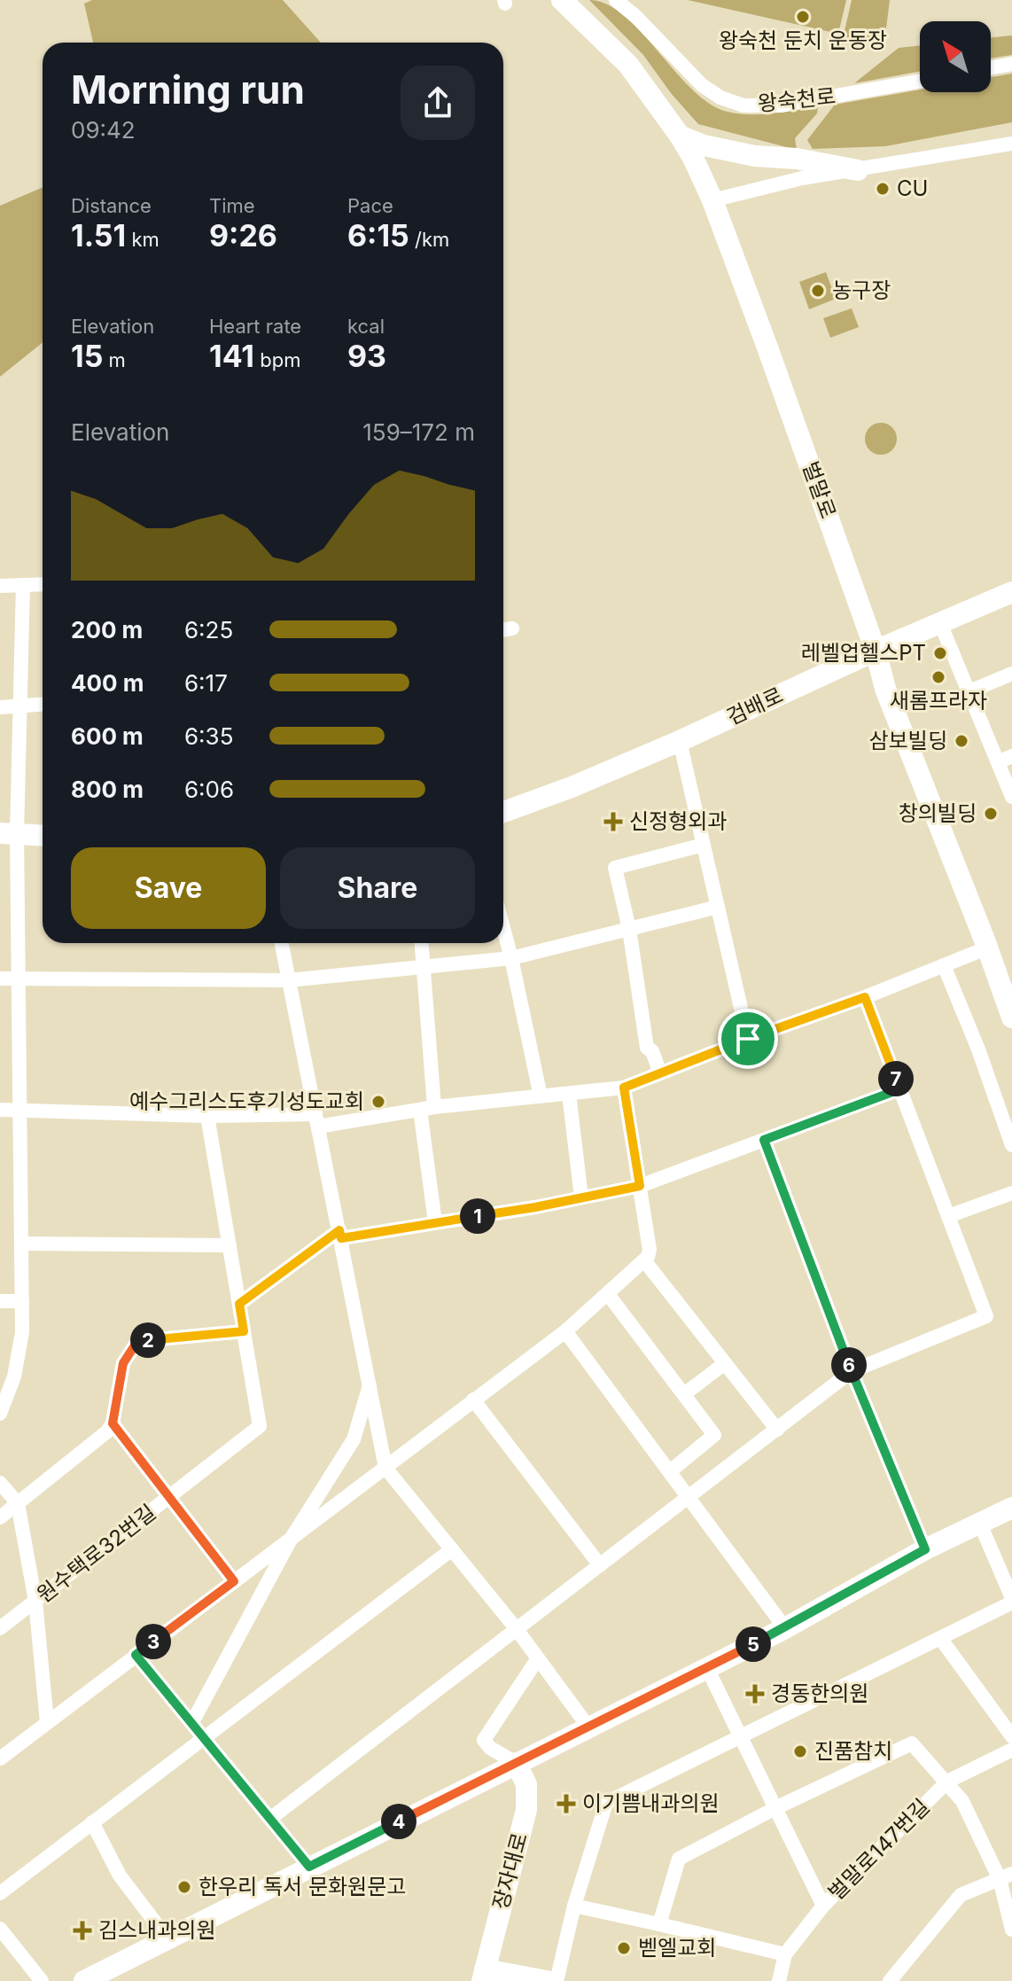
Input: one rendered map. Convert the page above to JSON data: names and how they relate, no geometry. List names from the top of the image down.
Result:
{
  "streets": {
    "street": [
      "왕숙천로",
      "벌말로",
      "검배로",
      "원수택로32번길",
      "벌말로147번길",
      "장자대로"
    ]
  },
  "crossings": [
    ["벌말로", "검배로"]
  ],
  "places": {
    "other": [
      "왕숙천 둔치 운동장",
      "CU",
      "농구장",
      "레벨업헬스PT",
      "새롬프라자",
      "삼보빌딩",
      "창의빌딩",
      "예수그리스도후기성도교회",
      "진품참치",
      "한우리 독서 문화원문고",
      "벧엘교회"
    ],
    "health": [
      "신정형외과",
      "경동한의원",
      "이기쁨내과의원",
      "김스내과의원"
    ]
  },
  "north": "top left",
  "page": {
    "heading": ["Morning run", "09:42"],
    "stats": [
      ["Distance", "1.51 km"],
      ["Time", "9:26"],
      ["Pace", "6:15 /km"],
      ["Elevation", "15 m"],
      ["Heart rate", "141 bpm"],
      ["kcal", "93"]
    ],
    "chart": ["Elevation", "159–172 m"],
    "list": [
      {
        "name": "200 m",
        "note": "6:25"
      },
      {
        "name": "400 m",
        "note": "6:17"
      },
      {
        "name": "600 m",
        "note": "6:35"
      },
      {
        "name": "800 m",
        "note": "6:06"
      }
    ],
    "buttons": ["Save", "Share"],
    "pins": [
      "7",
      "1",
      "2",
      "6",
      "3",
      "5",
      "4"
    ]
  }
}
